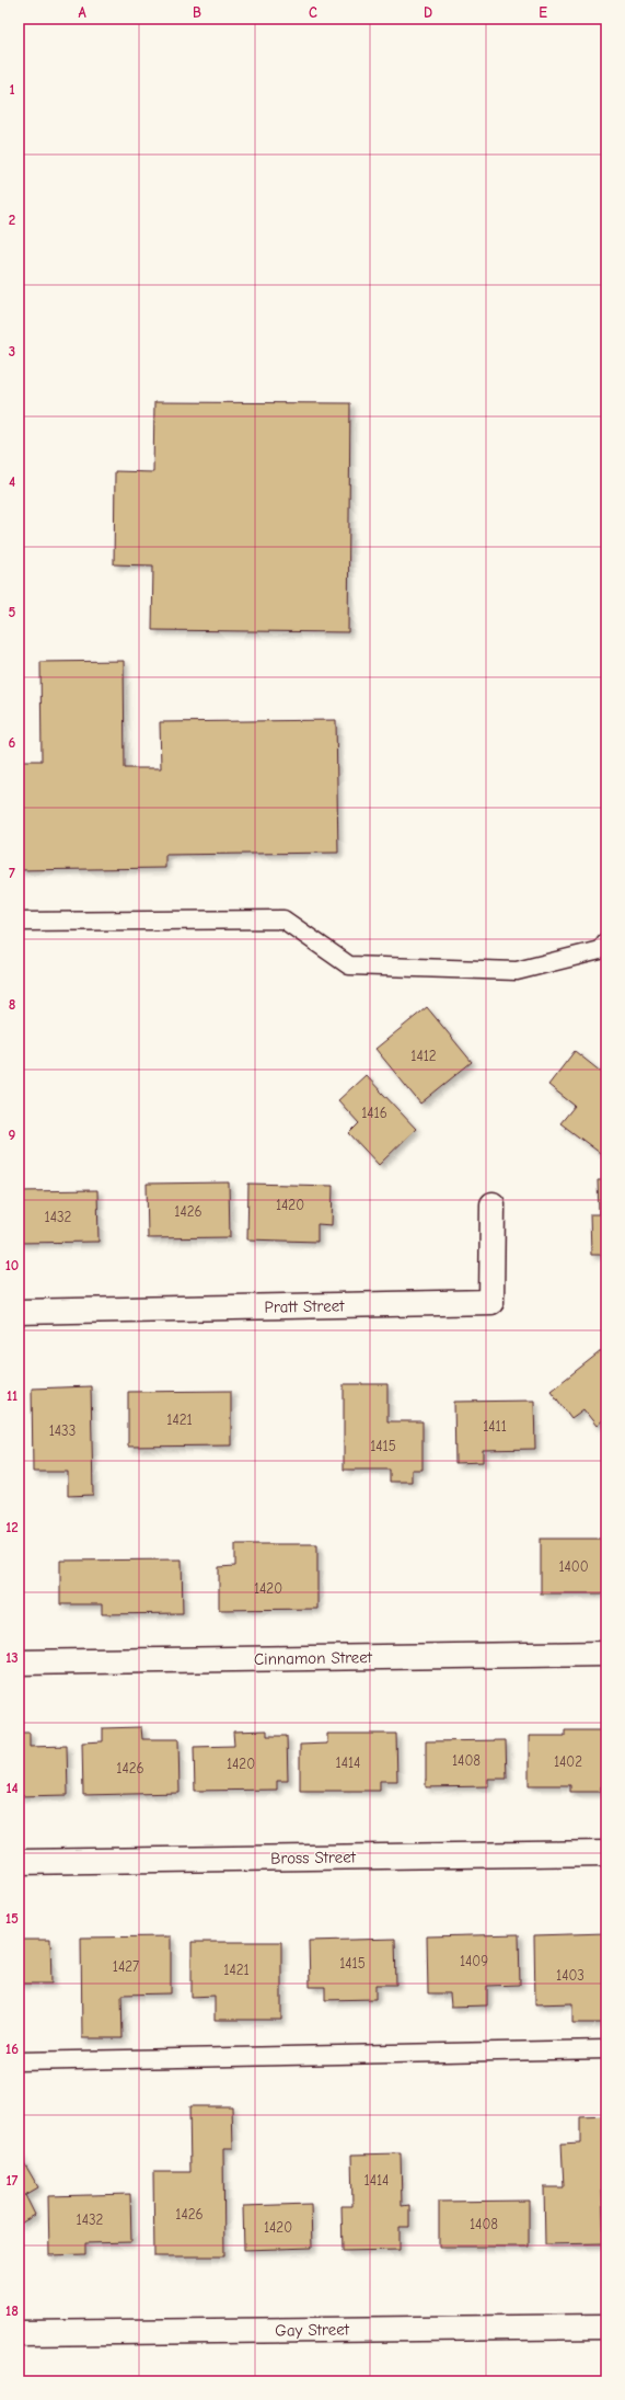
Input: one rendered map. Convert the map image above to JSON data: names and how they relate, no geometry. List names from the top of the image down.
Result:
{
  "streets": {
    "street": [
      "Pratt Street",
      "Cinnamon Street",
      "Bross Street",
      "Gay Street"
    ]
  },
  "house_numbers": [
    "1412",
    "1416",
    "1420",
    "1426",
    "1432",
    "1421",
    "1411",
    "1433",
    "1415",
    "1400",
    "1420",
    "1408",
    "1402",
    "1414",
    "1420",
    "1426",
    "1409",
    "1415",
    "1427",
    "1421",
    "1403",
    "1414",
    "1426",
    "1432",
    "1408",
    "1420"
  ],
  "grid": {
    "columns": [
      "A",
      "B",
      "C",
      "D",
      "E"
    ],
    "rows": [
      "1",
      "2",
      "3",
      "4",
      "5",
      "6",
      "7",
      "8",
      "9",
      "10",
      "11",
      "12",
      "13",
      "14",
      "15",
      "16",
      "17",
      "18"
    ]
  }
}
